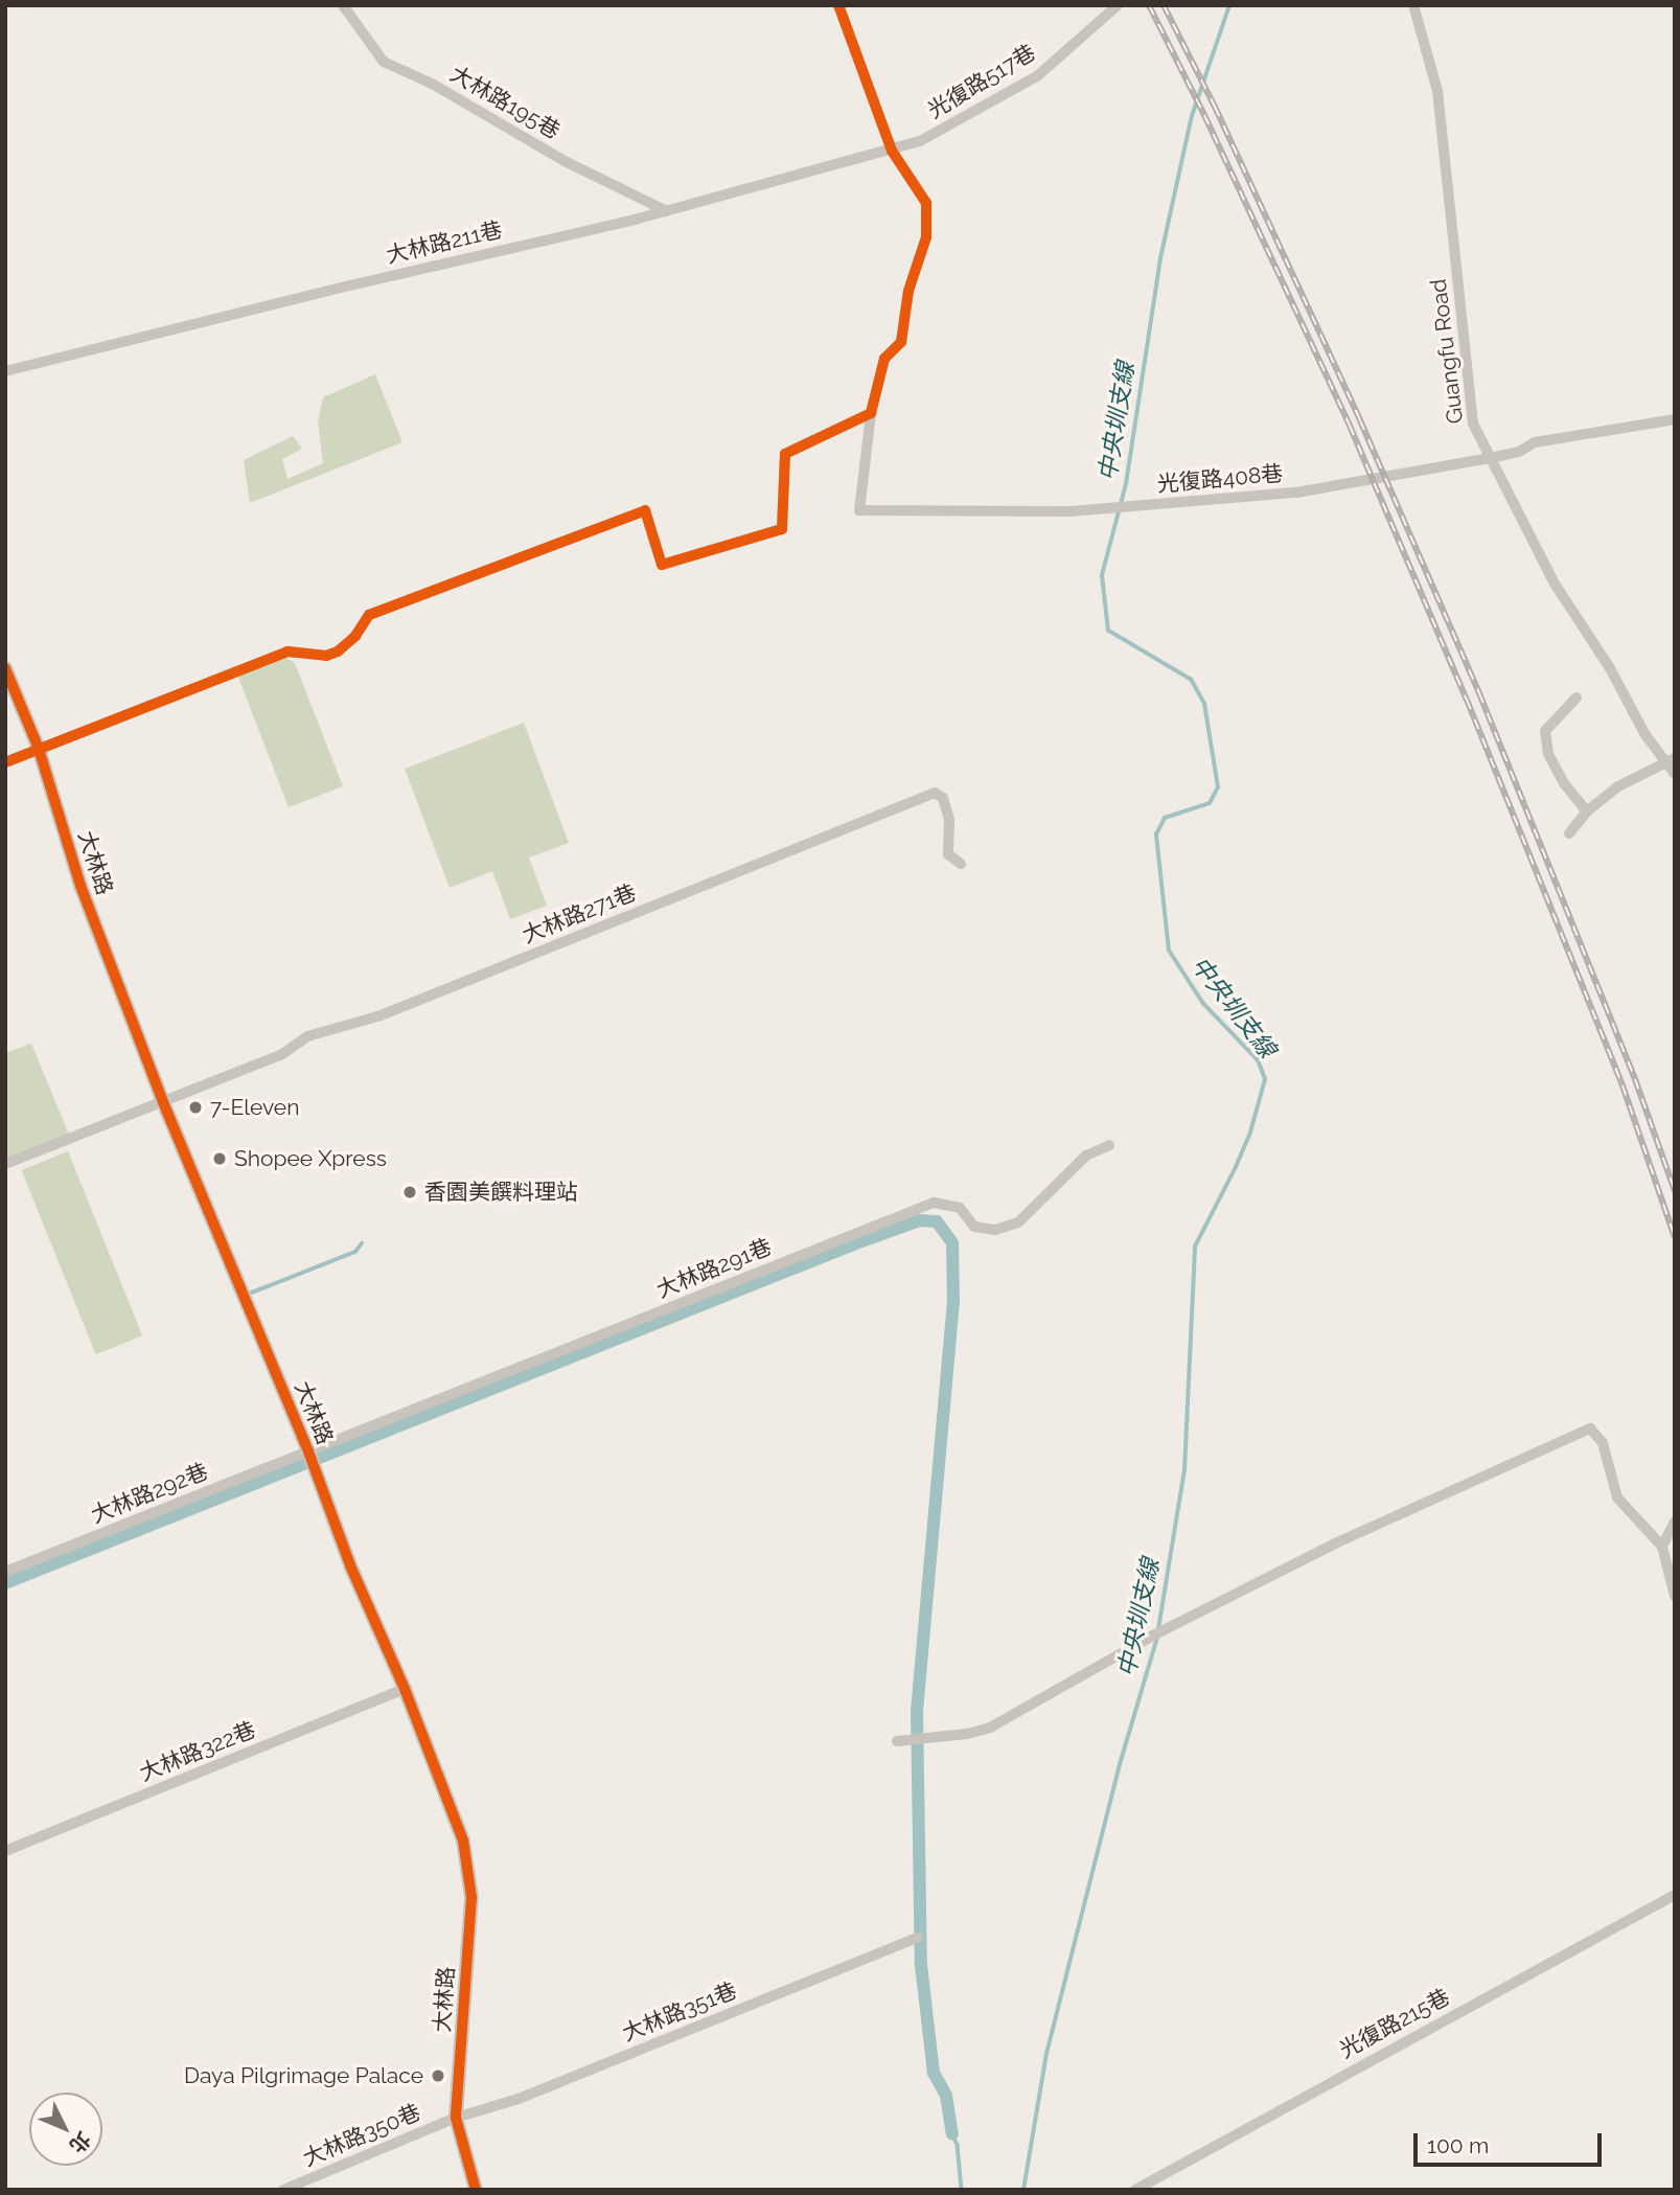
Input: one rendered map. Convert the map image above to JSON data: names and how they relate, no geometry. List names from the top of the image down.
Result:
{
  "streets": {
    "street": [
      "光復路517巷",
      "大林路195巷",
      "大林路211巷",
      "Guangfu Road",
      "光復路408巷",
      "大林路",
      "大林路271巷",
      "大林路291巷",
      "大林路292巷",
      "大林路322巷",
      "大林路351巷",
      "光復路215巷",
      "大林路350巷"
    ]
  },
  "crossings": [
    ["光復路517巷", "大林路211巷"],
    ["大林路195巷", "大林路211巷"],
    ["Guangfu Road", "光復路408巷"],
    ["大林路", "大林路271巷"],
    ["大林路", "大林路291巷"],
    ["大林路", "大林路292巷"],
    ["大林路", "大林路322巷"],
    ["大林路", "大林路351巷"],
    ["大林路", "大林路350巷"],
    ["大林路291巷", "大林路292巷"],
    ["大林路351巷", "大林路350巷"]
  ],
  "water": ["中央圳支線"],
  "places": [
    "7-Eleven",
    "Shopee Xpress",
    "香園美饌料理站",
    "Daya Pilgrimage Palace"
  ],
  "scale_bar": "100 m",
  "north": "bottom right"
}
